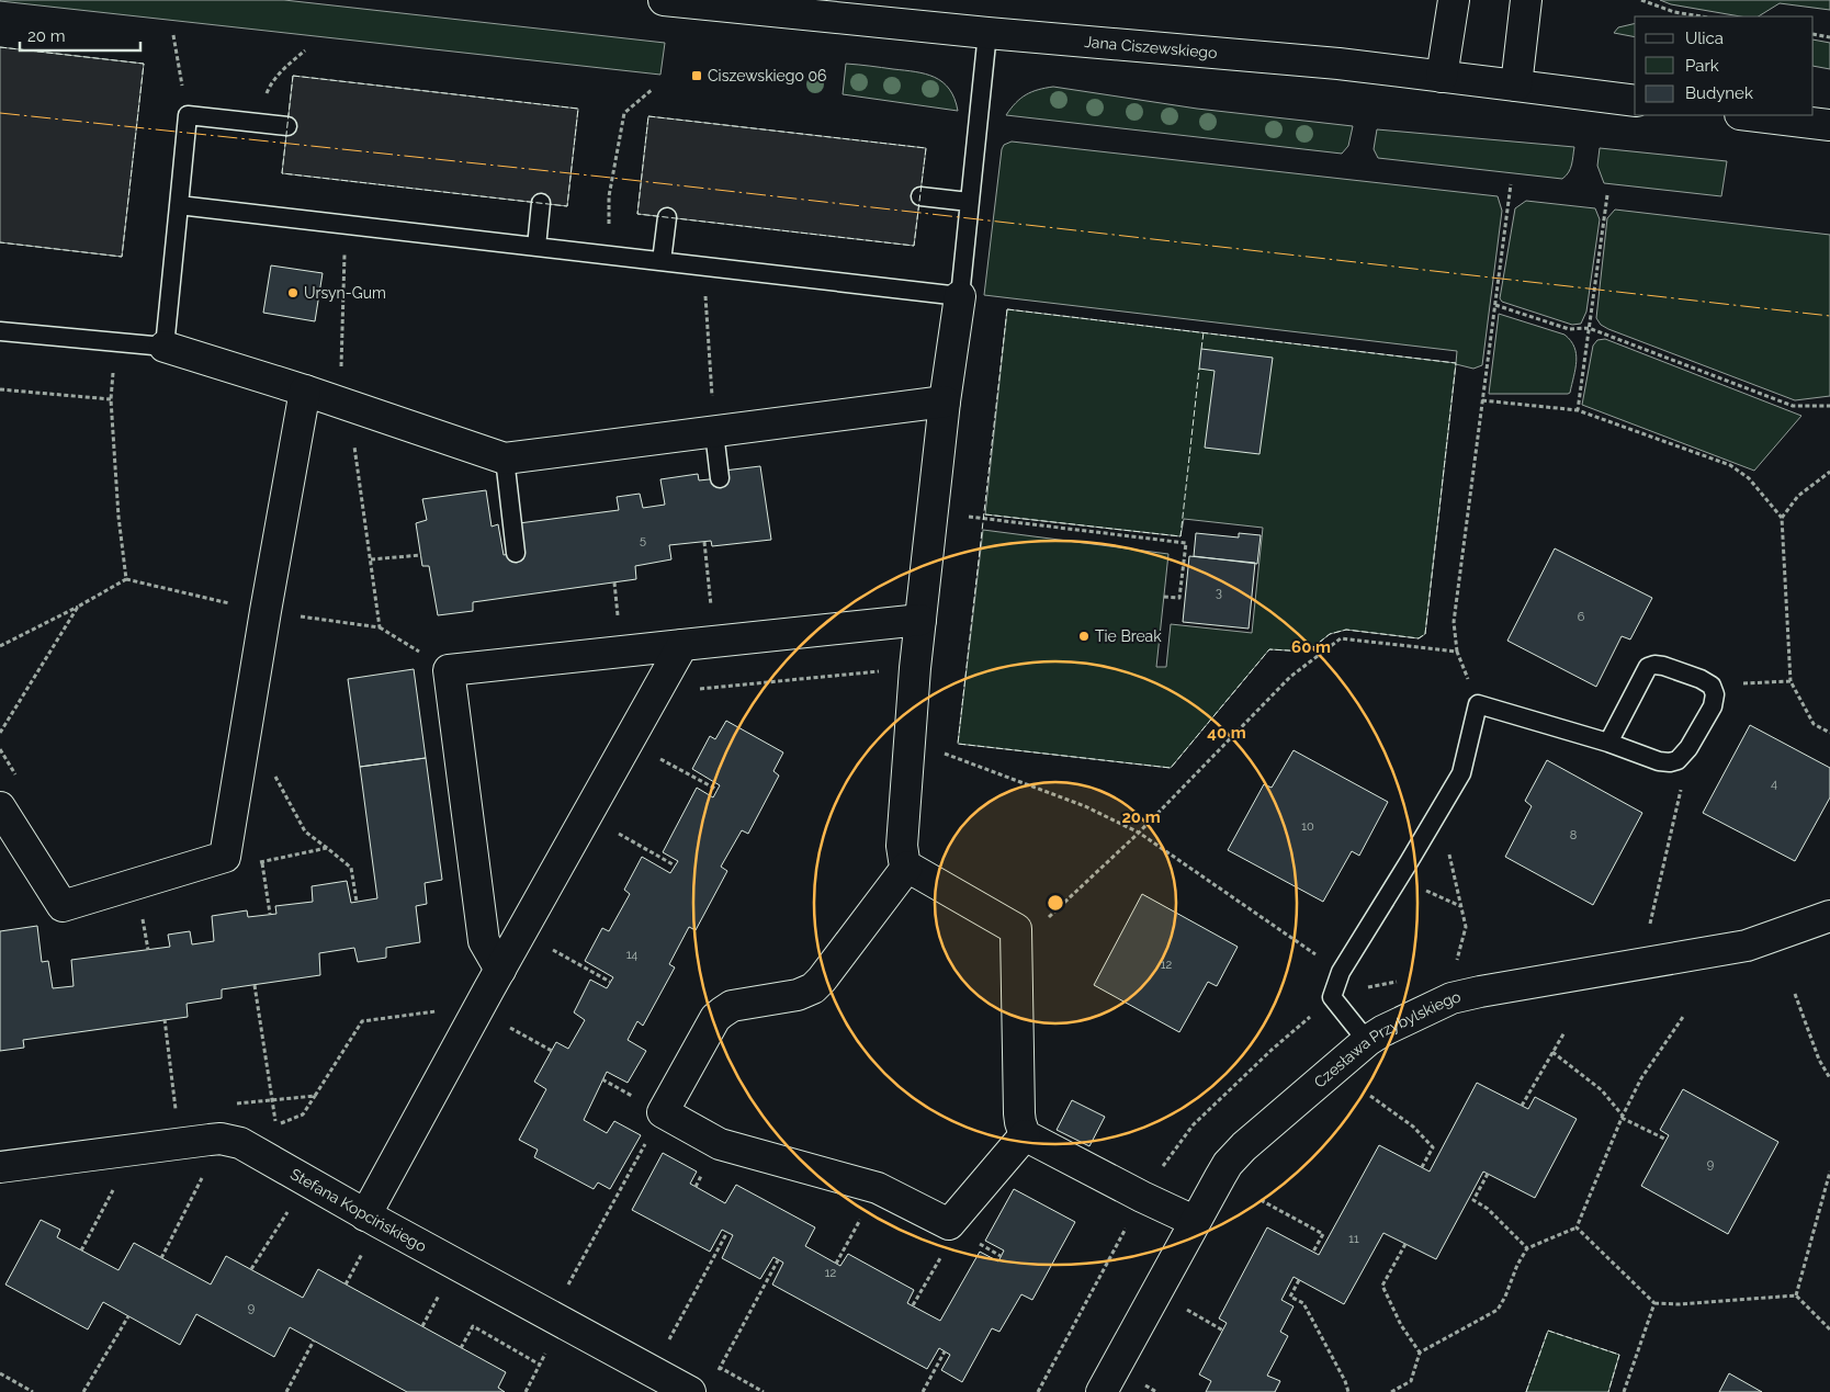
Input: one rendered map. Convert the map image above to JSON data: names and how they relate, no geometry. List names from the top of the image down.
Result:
{
  "streets": {
    "street": ["Jana Ciszewskiego", "Czesława Przybylskiego", "Stefana Kopcińskiego"]
  },
  "places": {
    "transit": ["Ciszewskiego 06"],
    "other": ["Ursyn-Gum", "Tie Break"]
  },
  "house_numbers": [
    "5",
    "3",
    "6",
    "4",
    "10",
    "8",
    "14",
    "12",
    "9",
    "11",
    "12",
    "9"
  ],
  "legend": ["Ulica", "Park", "Budynek"],
  "scale_bar": "20 m",
  "rings": ["60 m", "40 m", "20 m"]
}
